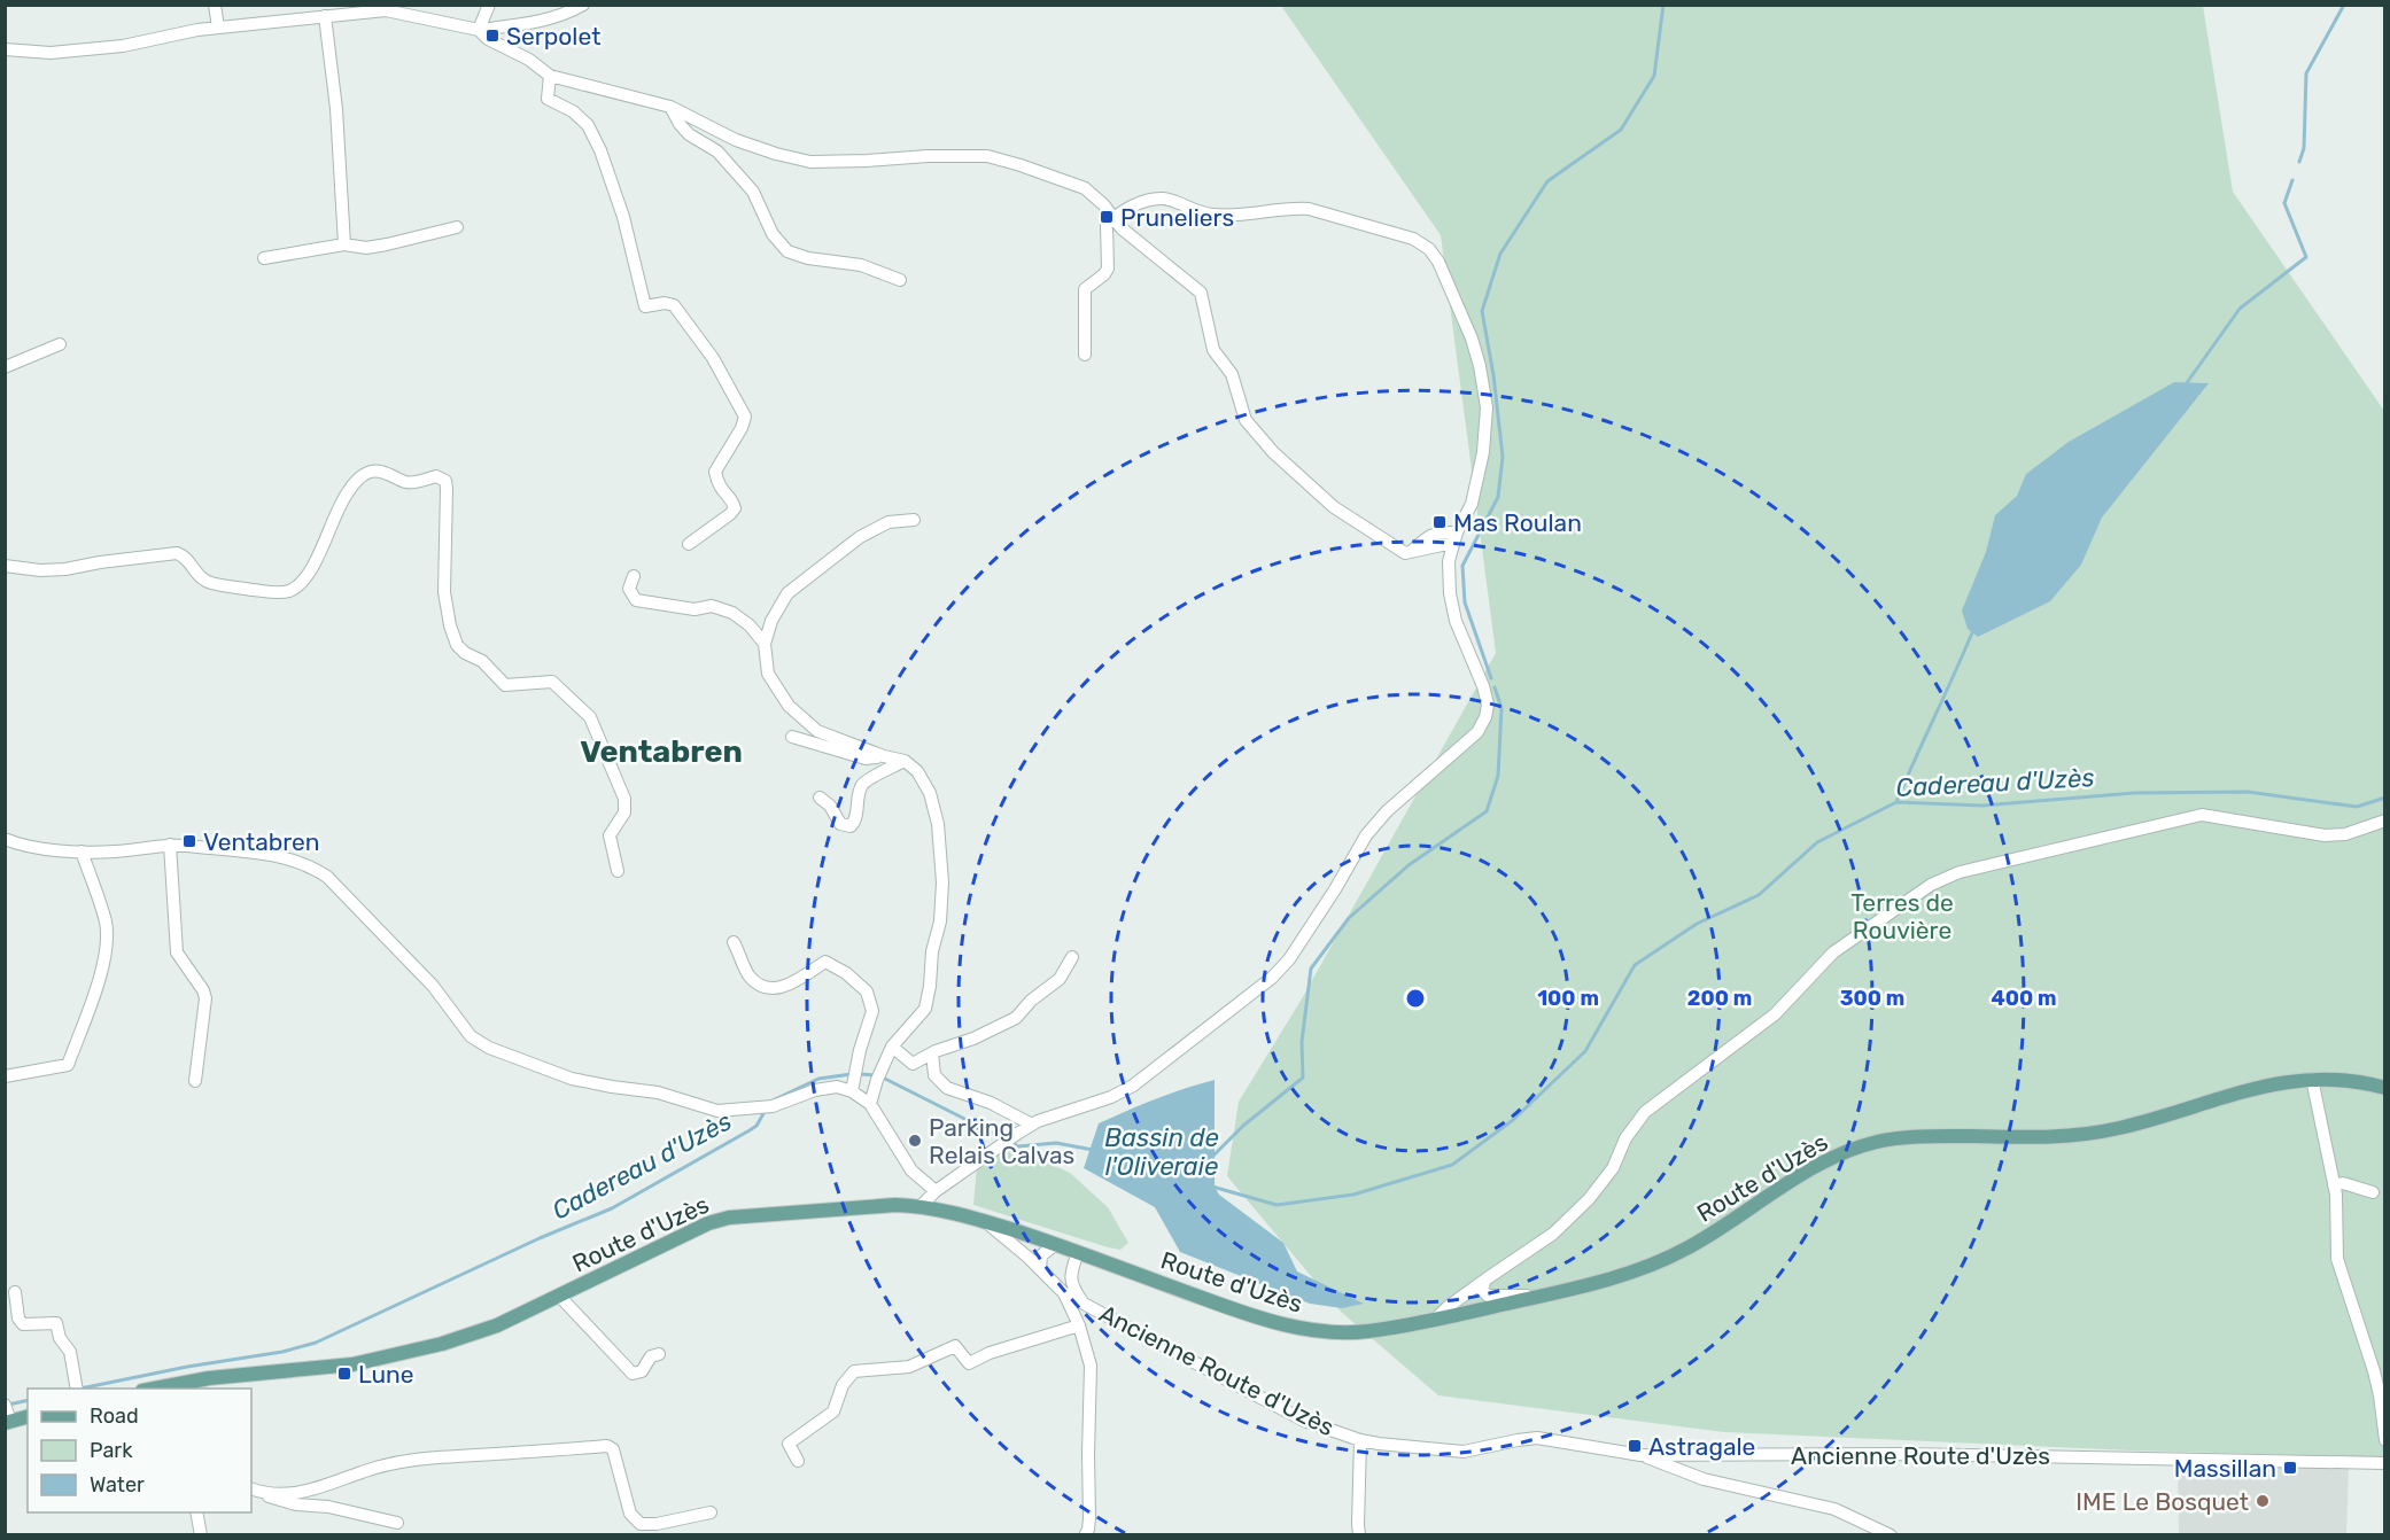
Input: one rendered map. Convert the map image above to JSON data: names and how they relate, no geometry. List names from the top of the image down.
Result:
{
  "streets": {
    "main road": ["Route d'Uzès"],
    "street": ["Ancienne Route d'Uzès"]
  },
  "crossings": [
    ["Route d'Uzès", "Ancienne Route d'Uzès"]
  ],
  "districts": ["Ventabren"],
  "water": ["Cadereau d'Uzès", "Bassin de l'Oliveraie"],
  "parks": ["Terres de Rouvière"],
  "places": {
    "transit": [
      "Serpolet",
      "Pruneliers",
      "Mas Roulan",
      "Ventabren",
      "Lune",
      "Astragale",
      "Massillan"
    ],
    "other": ["Parking Relais Calvas", "IME Le Bosquet"]
  },
  "legend": ["Road", "Park", "Water"],
  "rings": [
    "100 m",
    "200 m",
    "300 m",
    "400 m"
  ]
}
